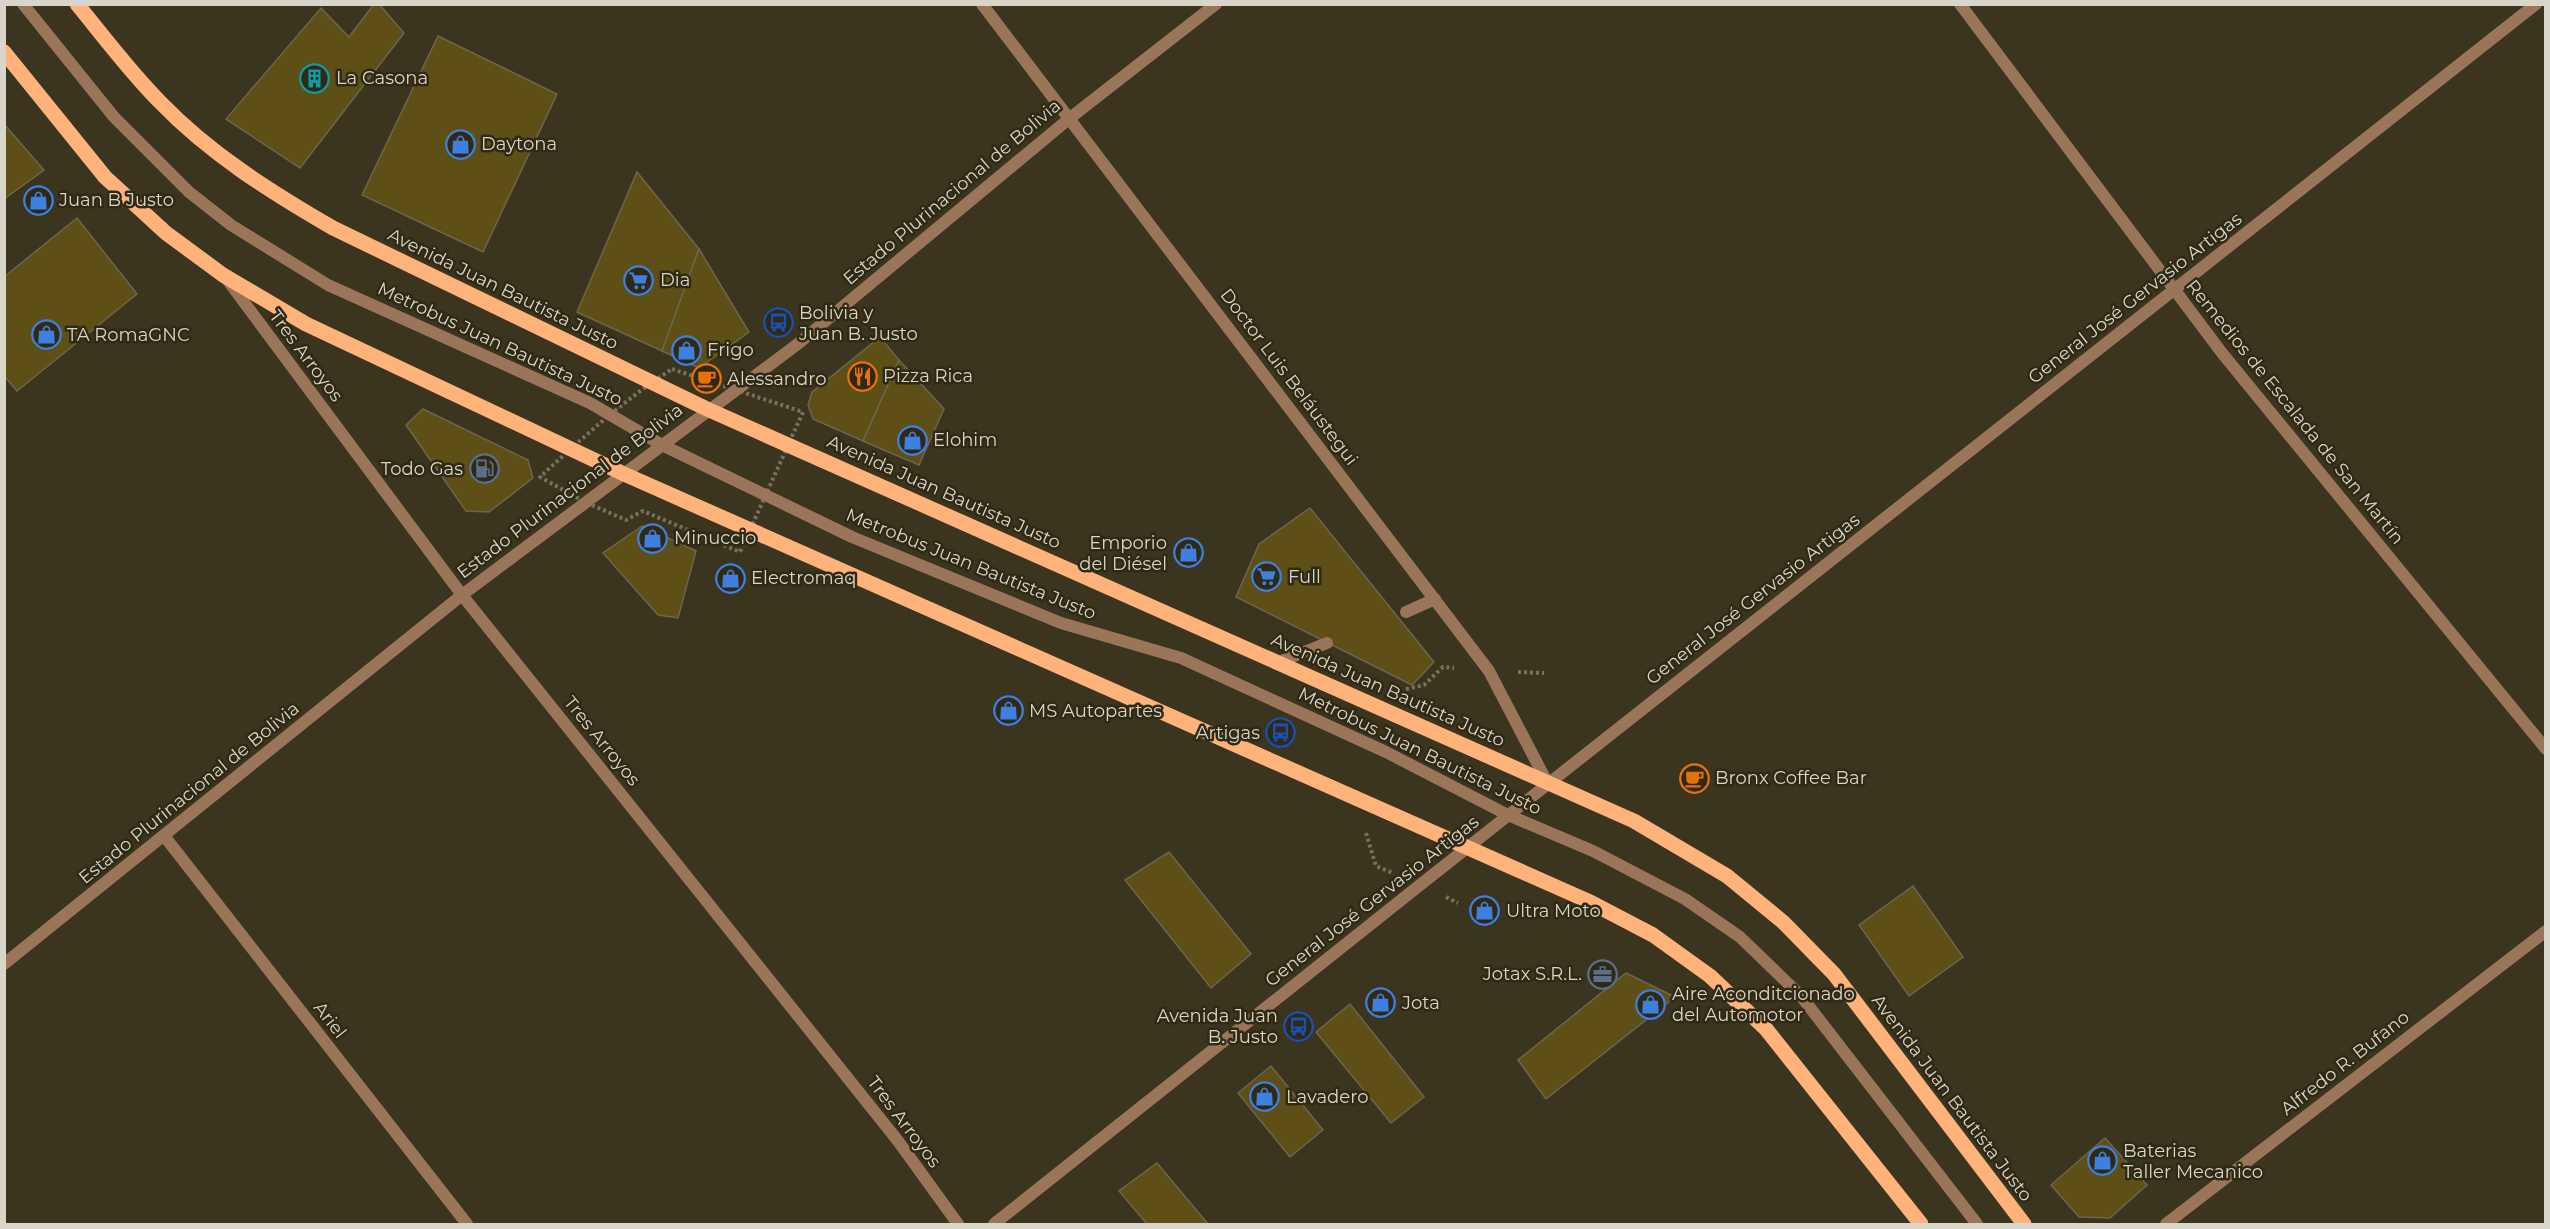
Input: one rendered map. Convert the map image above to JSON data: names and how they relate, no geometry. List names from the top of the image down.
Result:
{
  "streets": {
    "main road": ["Avenida Juan Bautista Justo"],
    "street": [
      "Estado Plurinacional de Bolivia",
      "General José Gervasio Artigas",
      "Metrobus Juan Bautista Justo",
      "Tres Arroyos",
      "Doctor Luis Beláustegui",
      "Remedios de Escalada de San Martín",
      "Ariel",
      "Alfredo R. Bufano"
    ]
  },
  "crossings": [
    ["Estado Plurinacional de Bolivia", "Avenida Juan Bautista Justo"],
    ["Estado Plurinacional de Bolivia", "Metrobus Juan Bautista Justo"],
    ["Estado Plurinacional de Bolivia", "Tres Arroyos"],
    ["Estado Plurinacional de Bolivia", "Doctor Luis Beláustegui"],
    ["Estado Plurinacional de Bolivia", "Ariel"],
    ["Avenida Juan Bautista Justo", "General José Gervasio Artigas"],
    ["Avenida Juan Bautista Justo", "Doctor Luis Beláustegui"],
    ["General José Gervasio Artigas", "Metrobus Juan Bautista Justo"],
    ["General José Gervasio Artigas", "Doctor Luis Beláustegui"],
    ["General José Gervasio Artigas", "Remedios de Escalada de San Martín"]
  ],
  "places": {
    "building": ["La Casona"],
    "shop": [
      "Daytona",
      "Juan B Justo",
      "TA RomaGNC",
      "Frigo",
      "Elohim",
      "Minuccio",
      "Emporio del Diésel",
      "Electromaq",
      "MS Autopartes",
      "Ultra Moto",
      "Jota",
      "Aire Aconditcionado del Automotor",
      "Lavadero",
      "Baterias Taller Mecanico"
    ],
    "supermarket": ["Dia", "Full"],
    "bus stop": ["Bolivia y Juan B. Justo", "Artigas", "Avenida Juan B. Justo"],
    "restaurant": ["Pizza Rica"],
    "cafe": ["Alessandro", "Bronx Coffee Bar"],
    "fuel station": ["Todo Gas"],
    "office": ["Jotax S.R.L."]
  }
}
